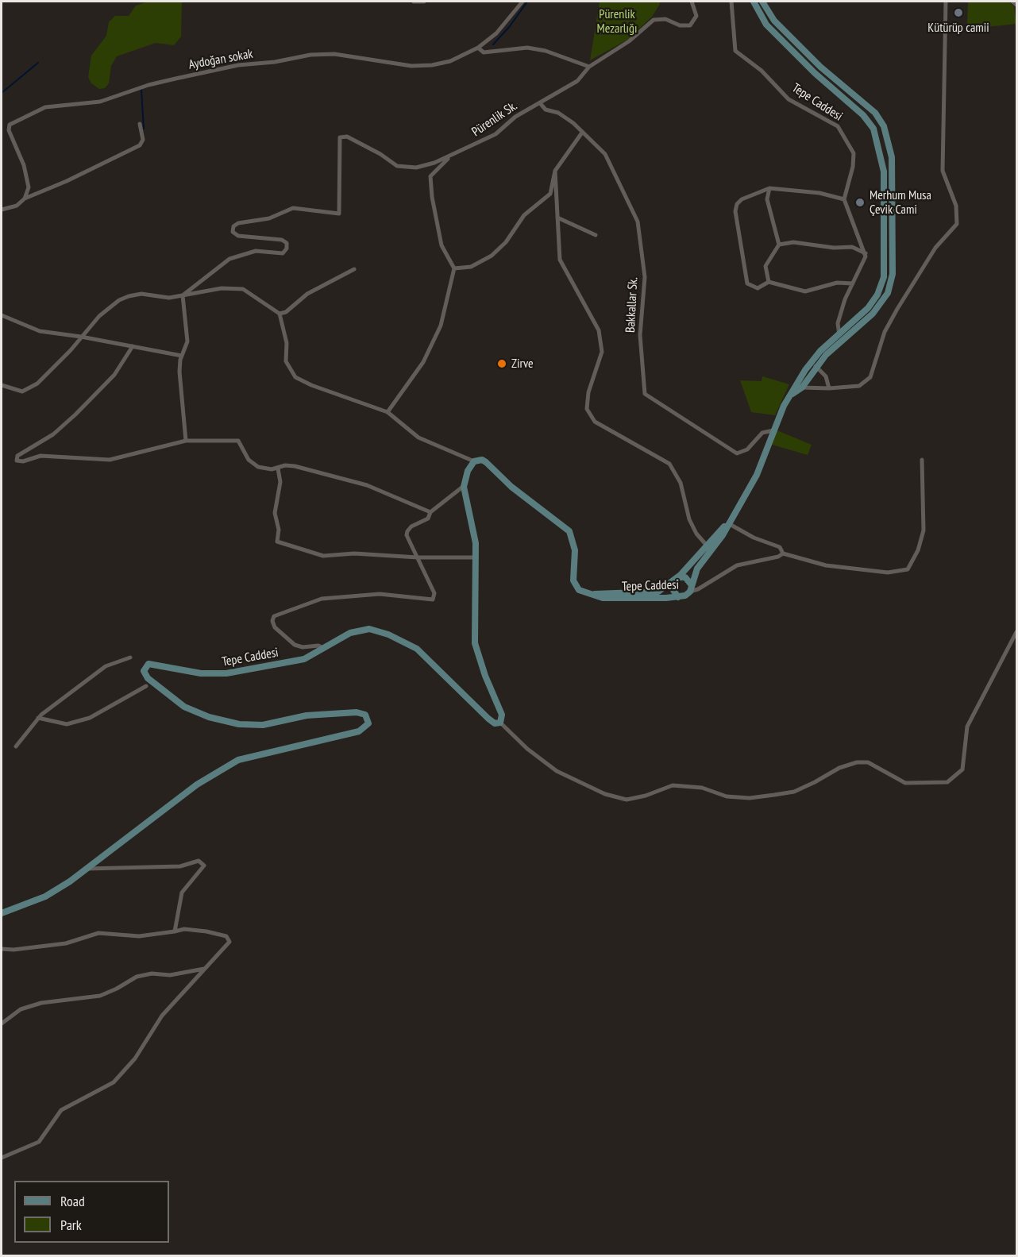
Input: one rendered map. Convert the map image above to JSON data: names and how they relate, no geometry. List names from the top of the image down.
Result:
{
  "streets": {
    "street": [
      "Aydoğan sokak",
      "Tepe Caddesi",
      "Pürenlik Sk.",
      "Bakkallar Sk."
    ]
  },
  "crossings": [
    ["Tepe Caddesi", "Bakkallar Sk."],
    ["Pürenlik Sk.", "Bakkallar Sk."]
  ],
  "parks": ["Pürenlik Mezarlığı"],
  "places": ["Kütürüp camii", "Merhum Musa Çevik Cami", "Zirve"],
  "legend": ["Road", "Park"]
}
